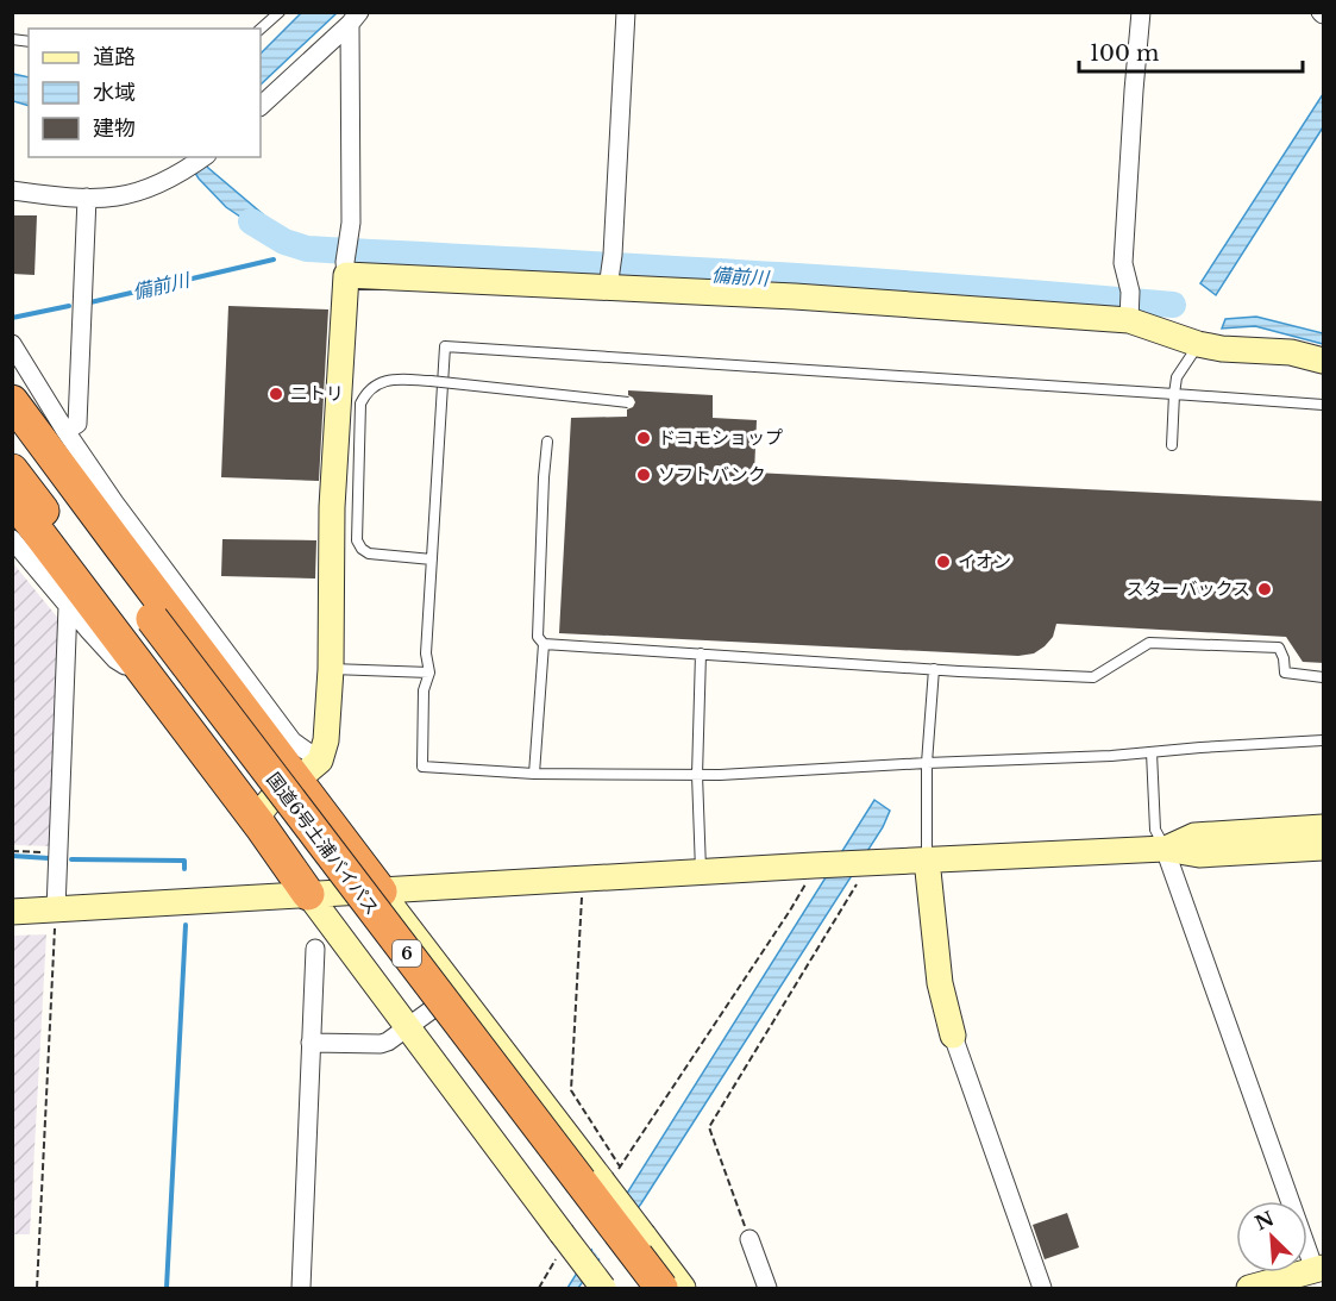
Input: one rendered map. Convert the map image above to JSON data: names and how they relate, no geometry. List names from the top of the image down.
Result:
{
  "streets": {
    "highway": ["国道6号土浦バイパス", "6"]
  },
  "water": ["備前川"],
  "places": [
    "ニトリ",
    "ドコモショップ",
    "ソフトバンク",
    "イオン",
    "スターバックス"
  ],
  "legend": ["道路", "水域", "建物"],
  "scale_bar": "100 m",
  "north": "top left"
}
